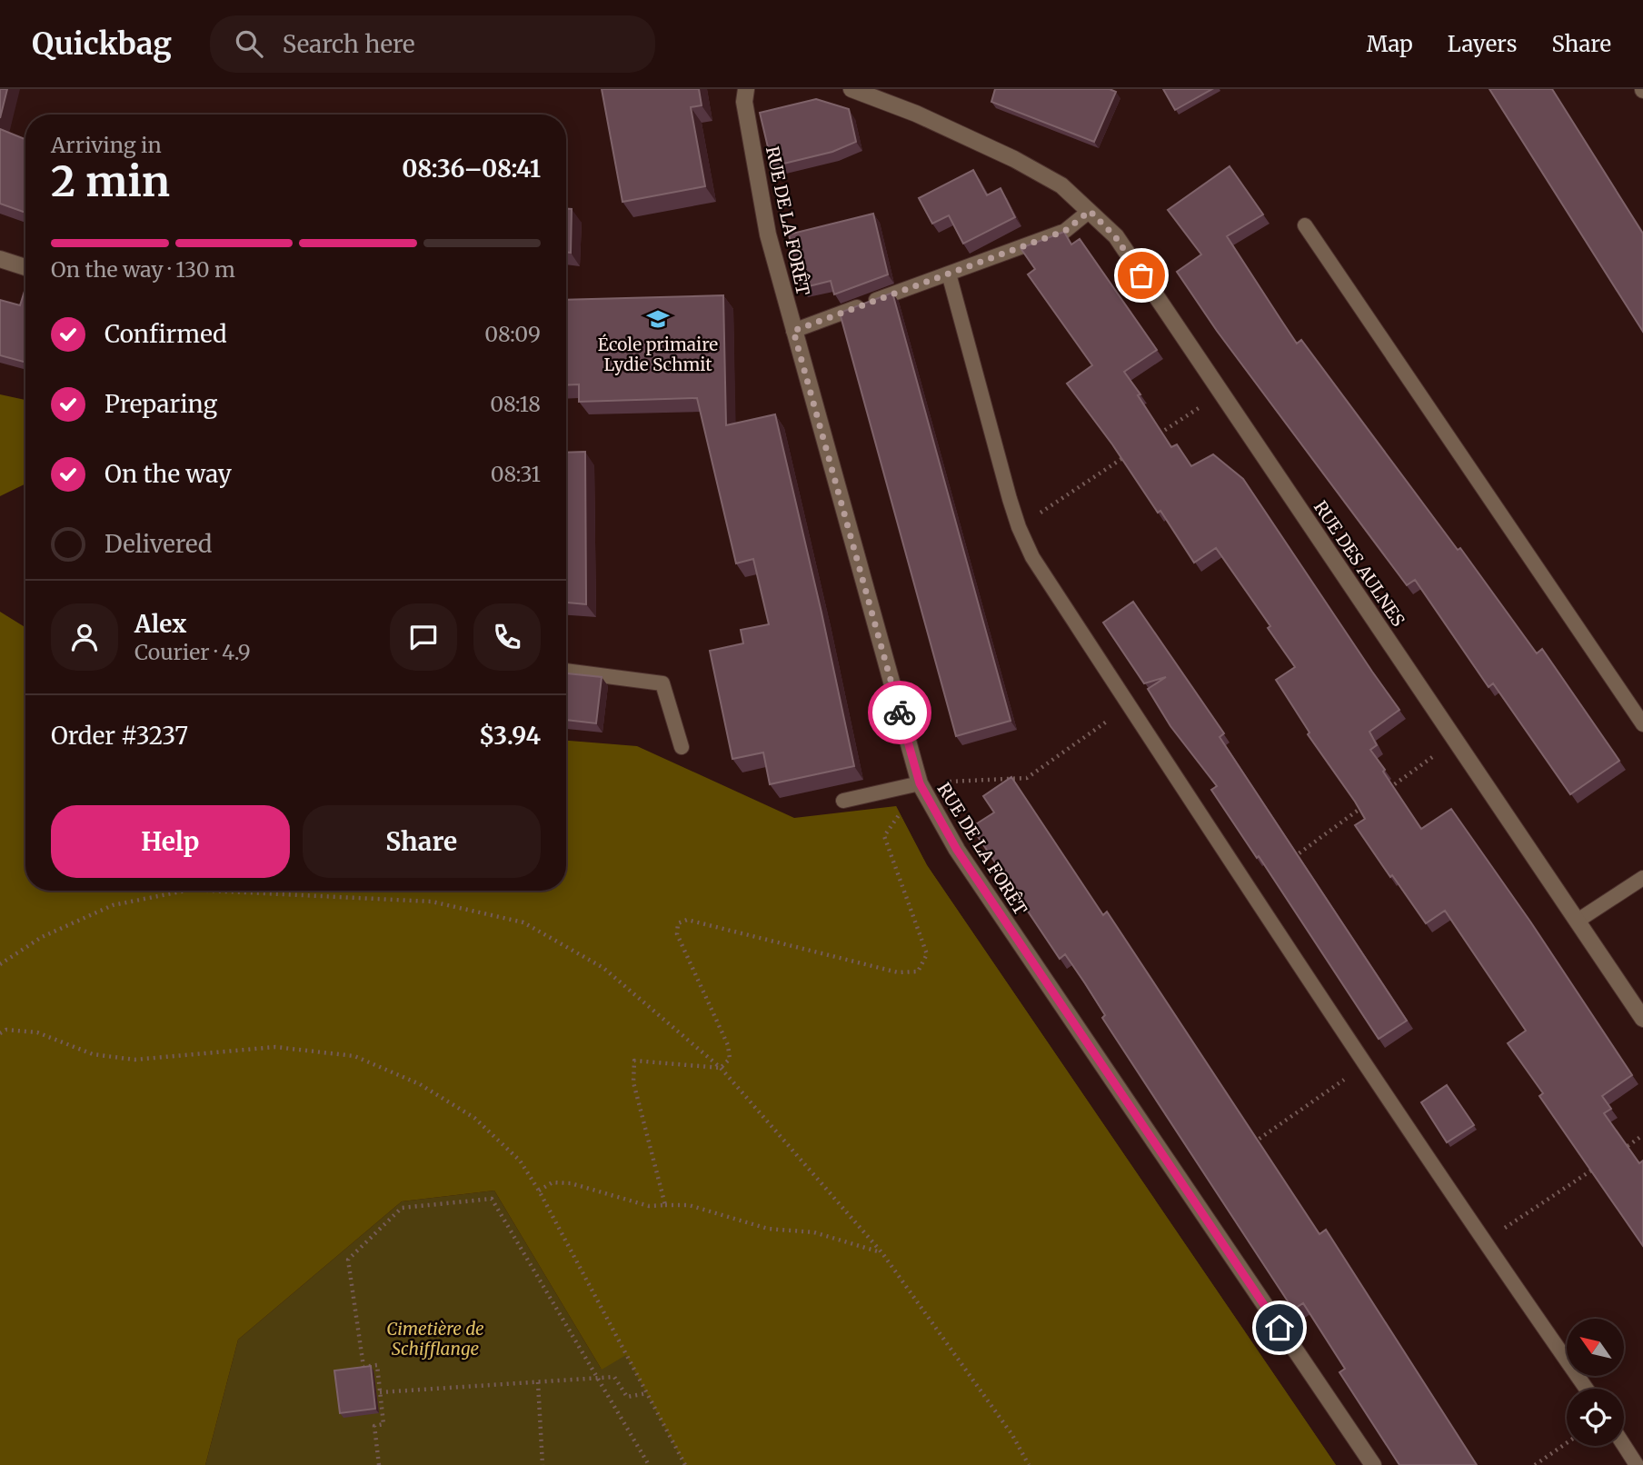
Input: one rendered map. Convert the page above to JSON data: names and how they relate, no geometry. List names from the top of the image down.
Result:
{
  "streets": {
    "street": ["RUE DE LA FORÊT", "RUE DES AULNES"]
  },
  "parks": ["Cimetière de Schifflange"],
  "places": {
    "school or university": ["École primaire Lydie Schmit"]
  },
  "north": "top left",
  "page": {
    "header": "Quickbag",
    "search": "Search here",
    "nav": ["Map", "Layers", "Share"],
    "heading": ["2 min", "Arriving in", "08:36–08:41"],
    "panel": [
      "Alex",
      "Courier · 4.9",
      "Order #3237",
      "$3.94"
    ],
    "bar": "On the way · 130 m",
    "list": [
      ["Confirmed", "08:09"],
      ["Preparing", "08:18"],
      ["On the way", "08:31"],
      "Delivered"
    ],
    "buttons": ["Help", "Share"]
  }
}
